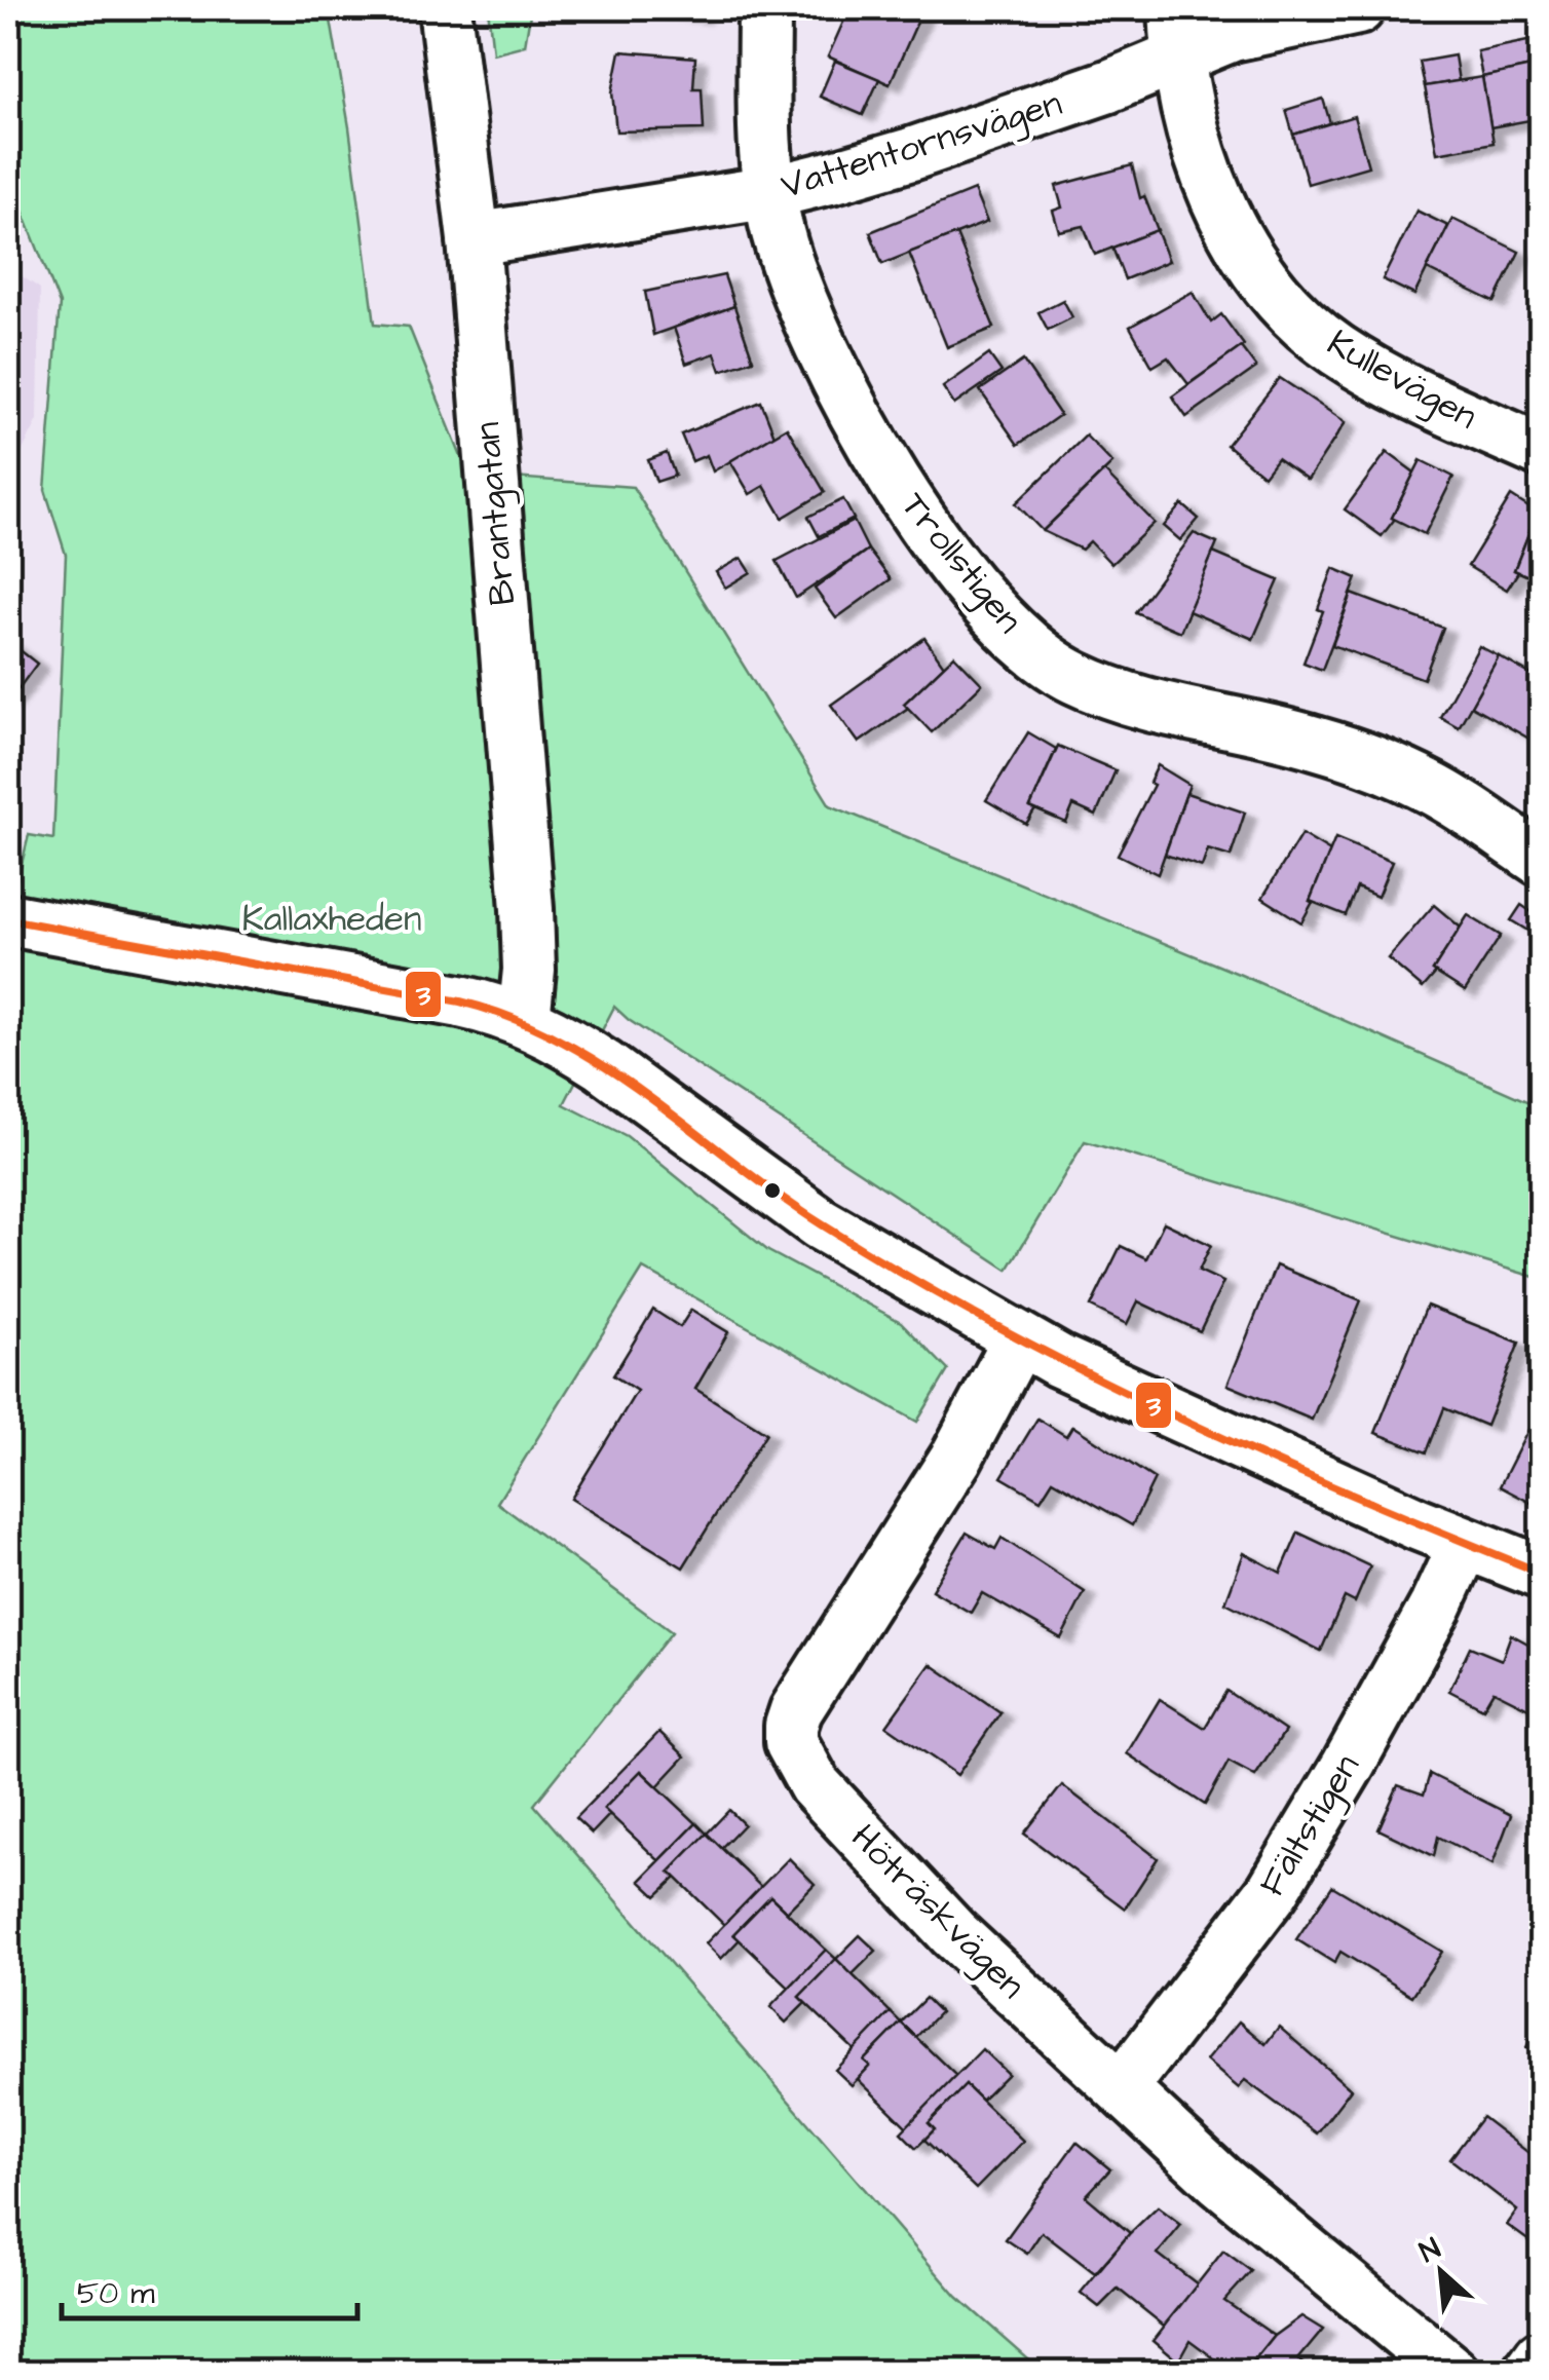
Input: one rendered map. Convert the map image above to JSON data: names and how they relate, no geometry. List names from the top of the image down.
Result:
{
  "streets": {
    "street": [
      "Vattentornsvägen",
      "Kullevägen",
      "Brantgatan",
      "Trollstigen",
      "Fältstigen",
      "Höträskvägen"
    ]
  },
  "crossings": [
    ["Vattentornsvägen", "Kullevägen"],
    ["Vattentornsvägen", "Brantgatan"],
    ["Vattentornsvägen", "Trollstigen"],
    ["Fältstigen", "Höträskvägen"]
  ],
  "parks": ["Kallaxheden"],
  "lines": ["transit line 3"],
  "scale_bar": "50 m",
  "north": "top left"
}
